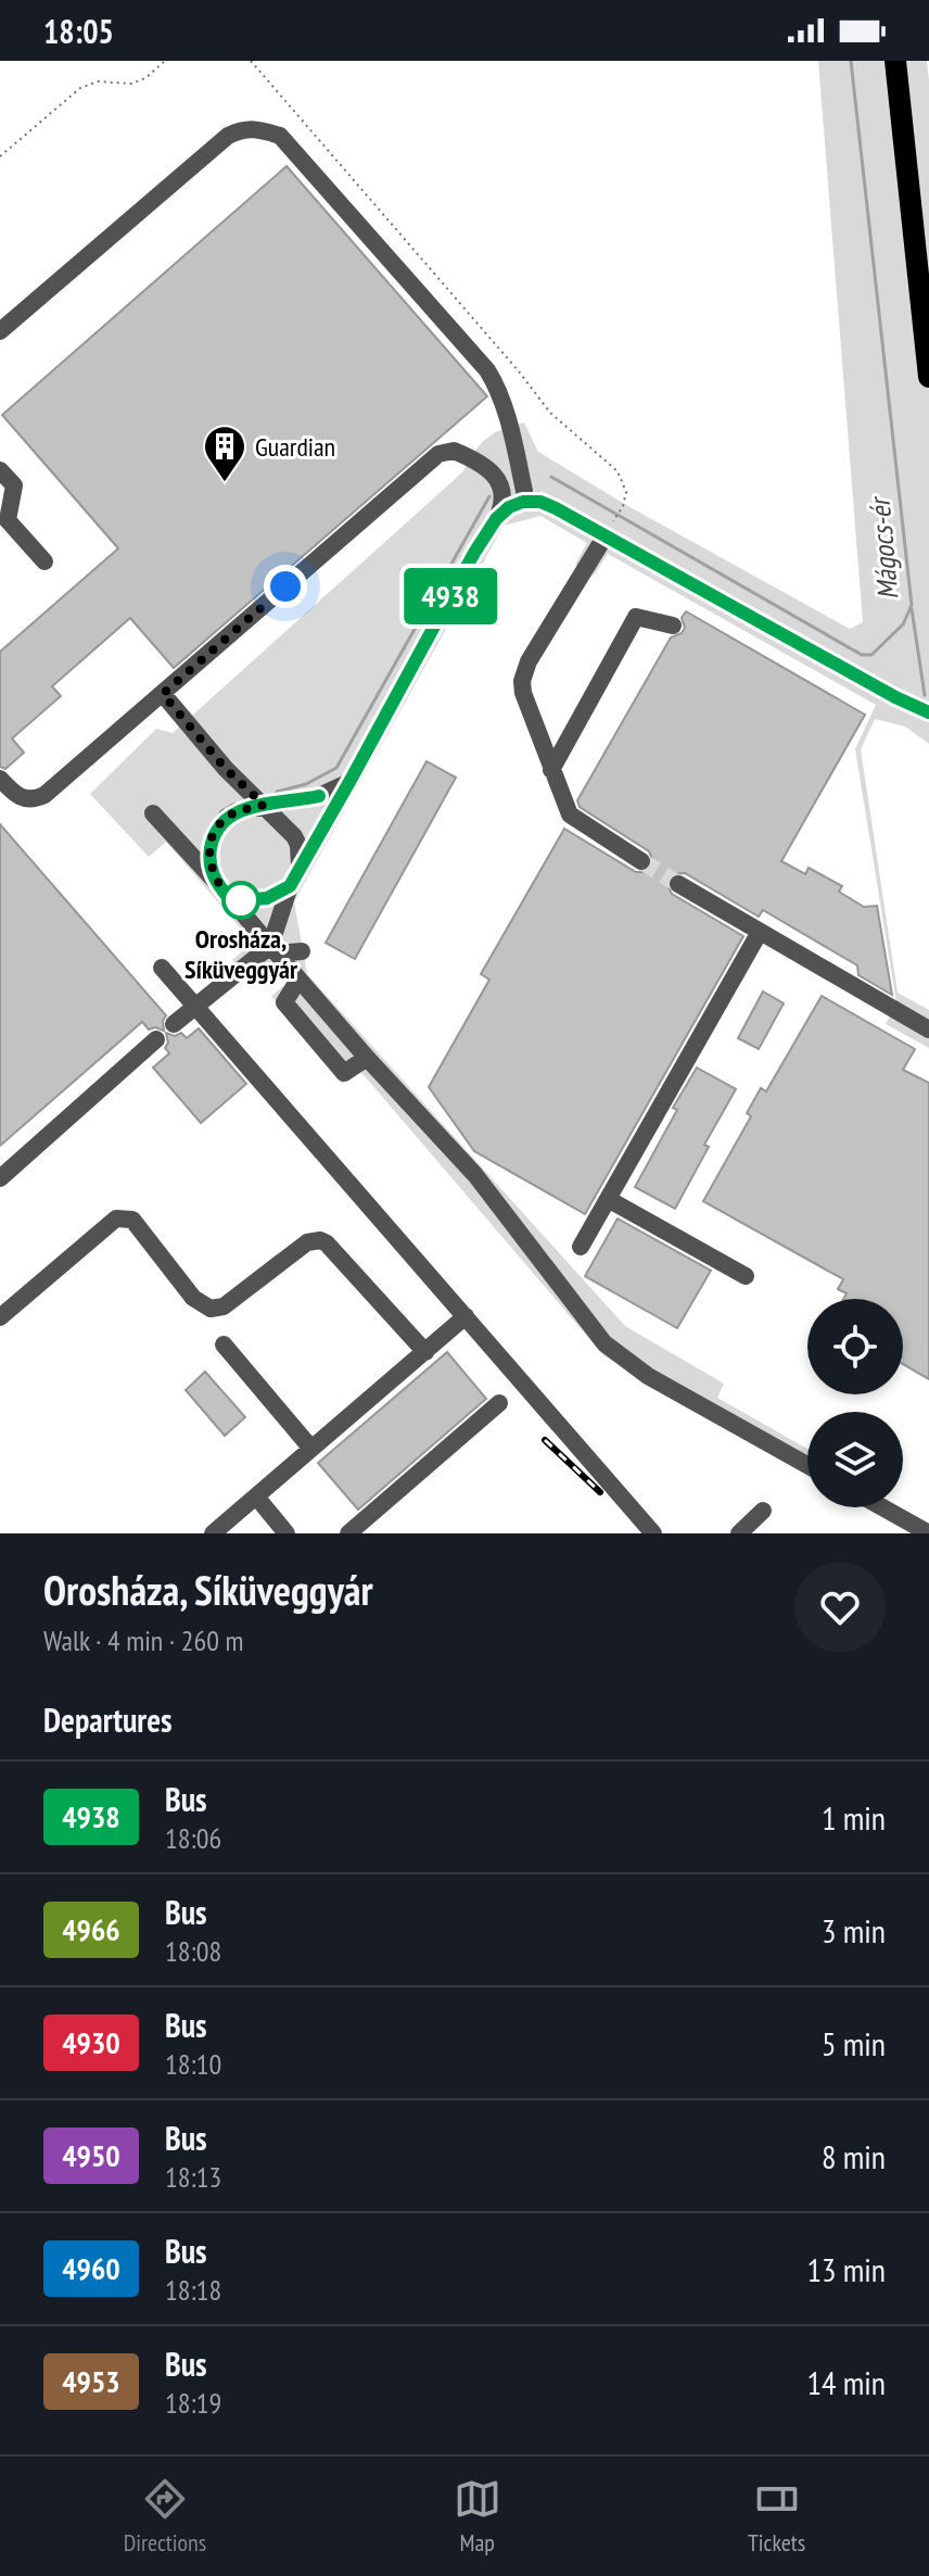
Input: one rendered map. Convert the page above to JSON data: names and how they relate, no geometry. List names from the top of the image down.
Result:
{
  "water": ["Mágocs-ér"],
  "places": {
    "building": ["Guardian"],
    "other": ["Orosháza, Síküveggyár"]
  },
  "lines": ["bus line 4938"],
  "page": {
    "status": "18:05",
    "on_map": "4938",
    "heading": [
      ["Orosháza, Síküveggyár", "Walk · 4 min · 260 m"],
      "Departures"
    ],
    "list": [
      {
        "mark": "4938",
        "name": "Bus",
        "note": "18:06",
        "value": "1 min"
      },
      {
        "mark": "4966",
        "name": "Bus",
        "note": "18:08",
        "value": "3 min"
      },
      {
        "mark": "4930",
        "name": "Bus",
        "note": "18:10",
        "value": "5 min"
      },
      {
        "mark": "4950",
        "name": "Bus",
        "note": "18:13",
        "value": "8 min"
      },
      {
        "mark": "4960",
        "name": "Bus",
        "note": "18:18",
        "value": "13 min"
      },
      {
        "mark": "4953",
        "name": "Bus",
        "note": "18:19",
        "value": "14 min"
      }
    ],
    "tabs": ["Directions", "Map", "Tickets"]
  }
}
